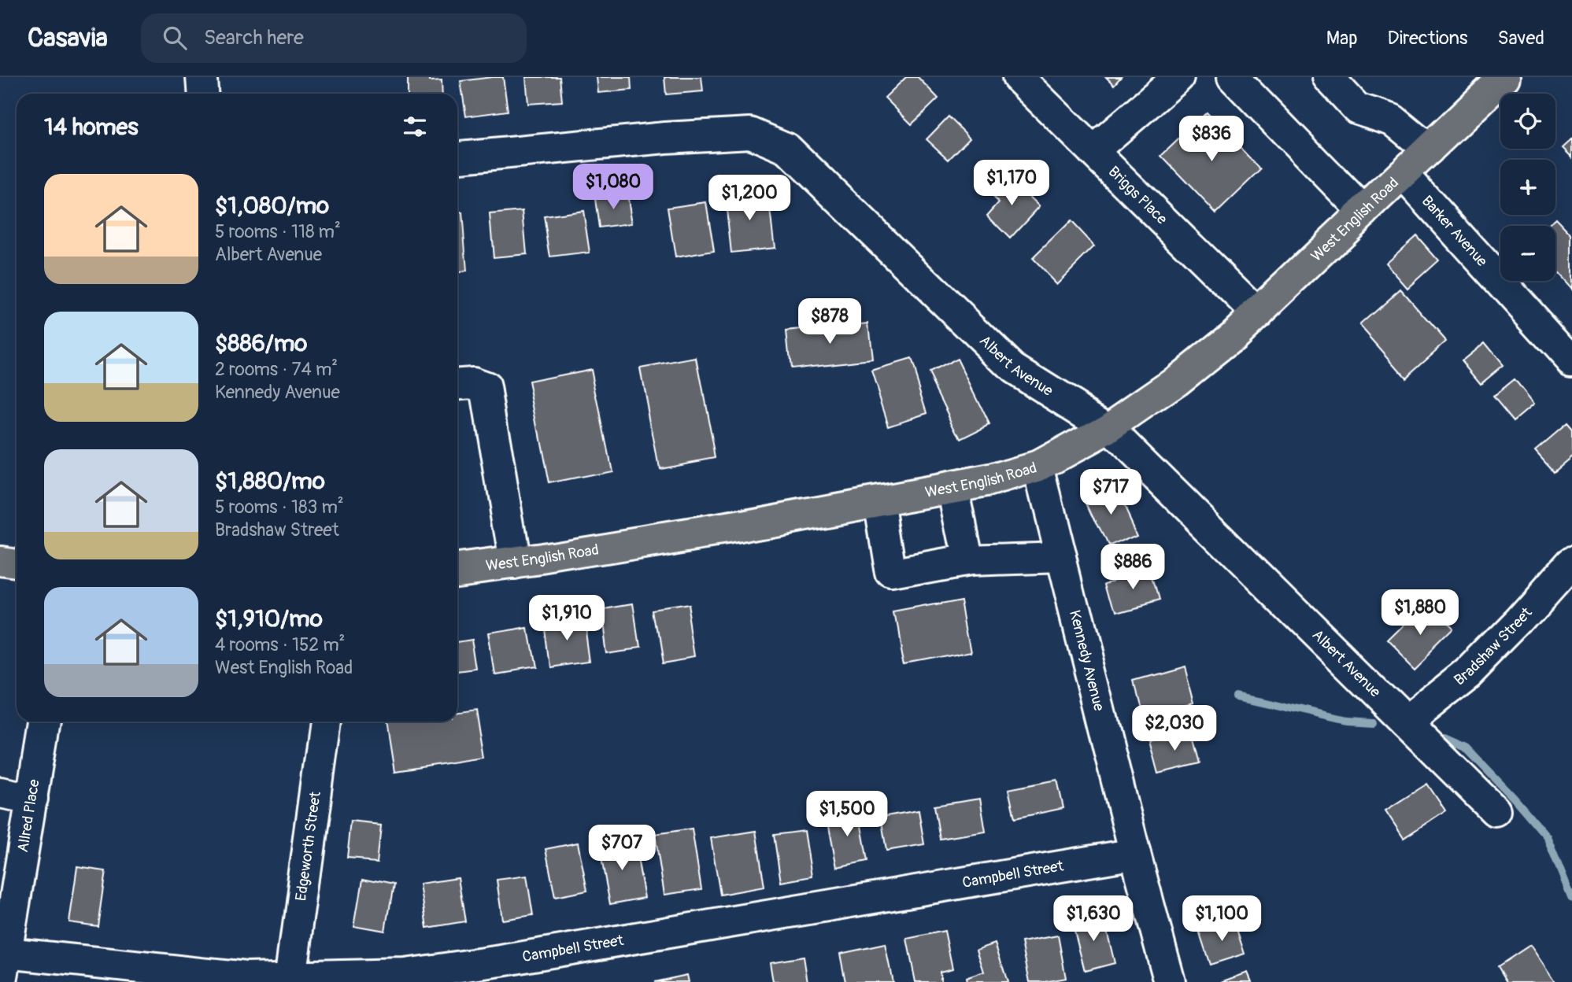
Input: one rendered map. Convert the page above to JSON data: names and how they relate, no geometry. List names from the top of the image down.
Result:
{
  "streets": {
    "main road": ["West English Road"],
    "street": [
      "Briggs Place",
      "Barker Avenue",
      "Albert Avenue",
      "Bradshaw Street",
      "Kennedy Avenue",
      "Allred Place",
      "Edgeworth Street",
      "Campbell Street"
    ]
  },
  "crossings": [
    ["Briggs Place", "West English Road"],
    ["West English Road", "Barker Avenue"],
    ["West English Road", "Albert Avenue"],
    ["West English Road", "Kennedy Avenue"],
    ["Albert Avenue", "Bradshaw Street"],
    ["Kennedy Avenue", "Campbell Street"],
    ["Allred Place", "Campbell Street"],
    ["Edgeworth Street", "Campbell Street"]
  ],
  "page": {
    "header": "Casavia",
    "search": "Search here",
    "nav": ["Map", "Directions", "Saved"],
    "map_buttons": ["+", "−"],
    "heading": "14 homes",
    "price": [
      "$836",
      "$1,170",
      "$1,080",
      "$1,200",
      "$878",
      "$717",
      "$886",
      "$1,880",
      "$1,910",
      "$2,030",
      "$1,500",
      "$707",
      "$1,630",
      "$1,100"
    ],
    "list": [
      {
        "name": "$1,080/mo",
        "note": "5 rooms · 118 m² · Albert Avenue"
      },
      {
        "name": "$886/mo",
        "note": "2 rooms · 74 m² · Kennedy Avenue"
      },
      {
        "name": "$1,880/mo",
        "note": "5 rooms · 183 m² · Bradshaw Street"
      },
      {
        "name": "$1,910/mo",
        "note": "4 rooms · 152 m² · West English Road"
      }
    ]
  }
}
